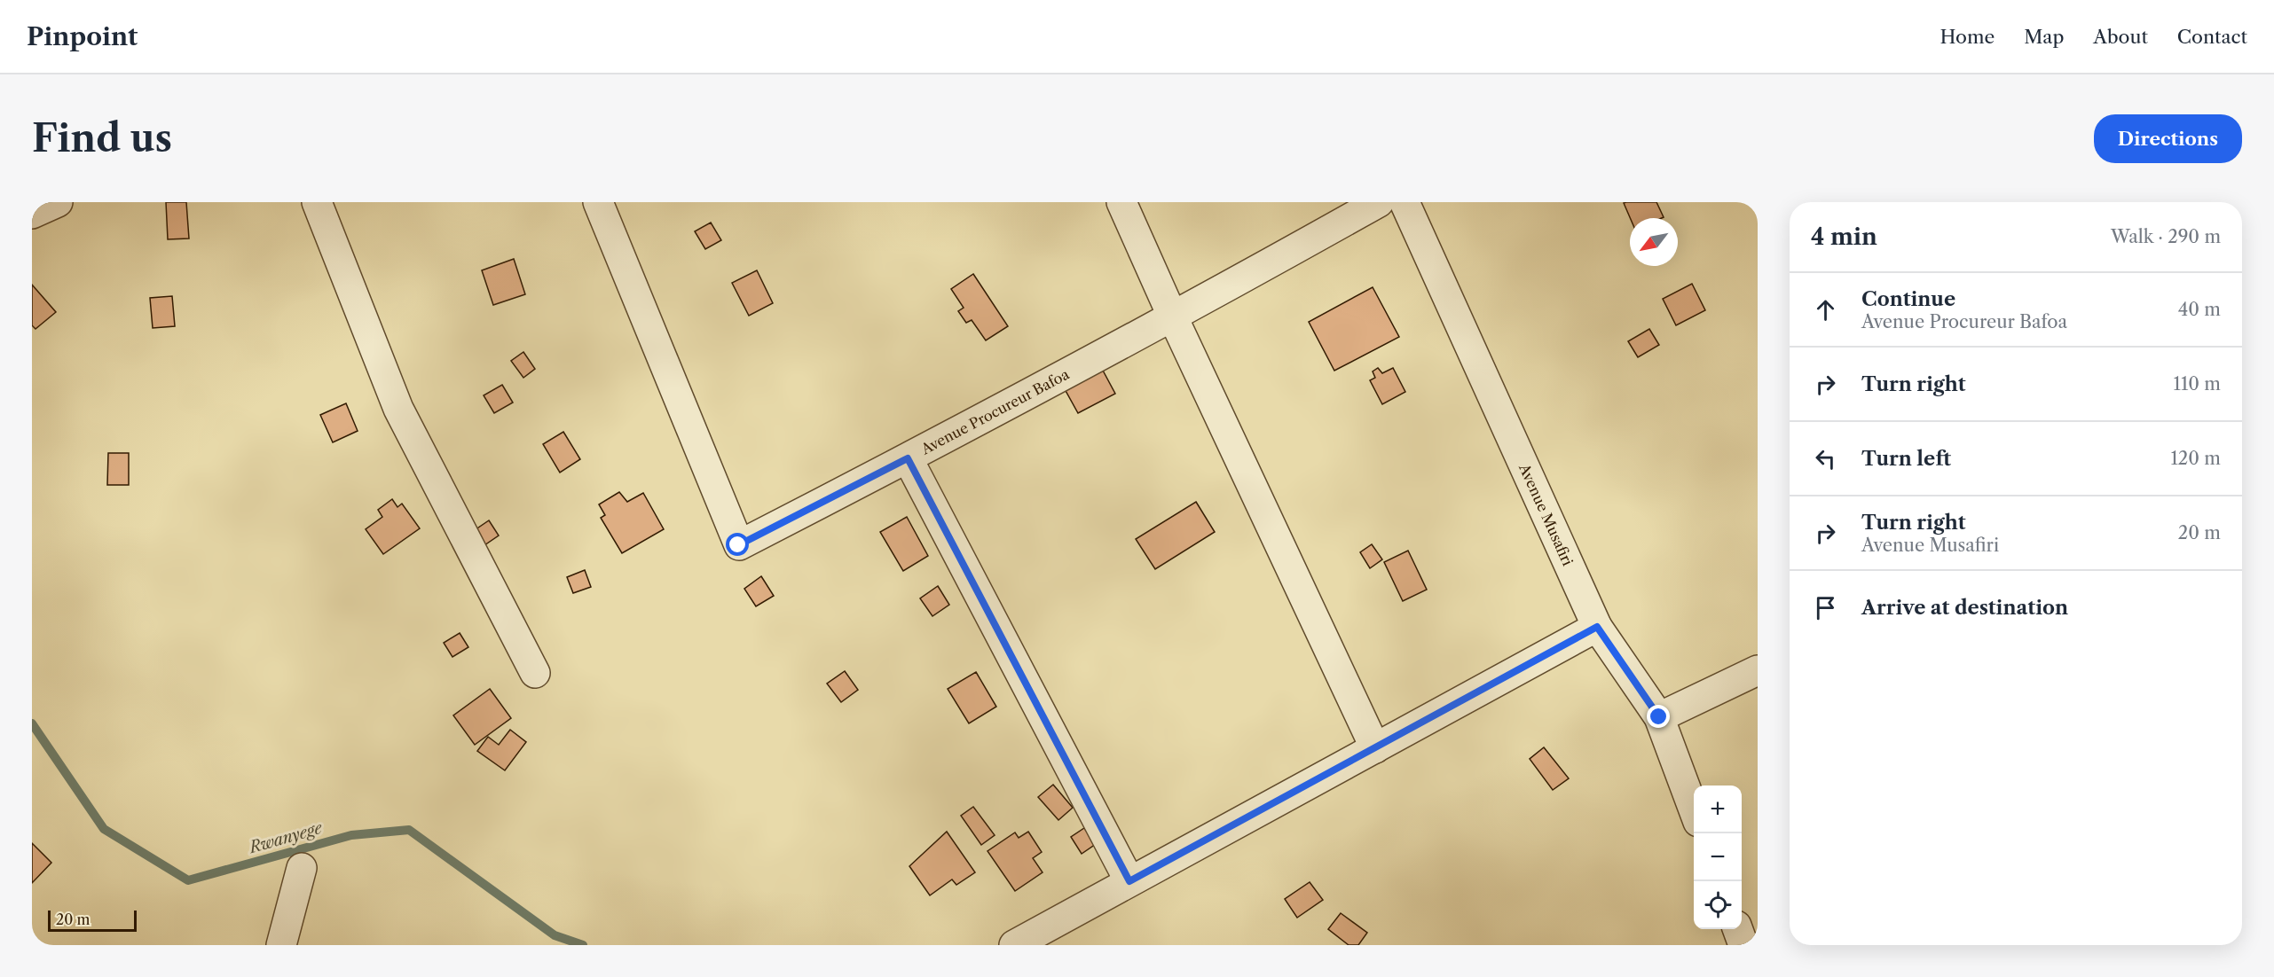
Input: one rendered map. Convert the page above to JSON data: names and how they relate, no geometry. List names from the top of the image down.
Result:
{
  "streets": {
    "street": ["Avenue Procureur Bafoa", "Avenue Musafiri"]
  },
  "water": ["Rwanyege"],
  "scale_bar": "20 m",
  "north": "bottom left",
  "page": {
    "header": "Pinpoint",
    "nav": [
      "Home",
      "Map",
      "About",
      "Contact"
    ],
    "buttons": "Directions",
    "title": "Find us",
    "heading": ["4 min", "Walk · 290 m"],
    "list": [
      ["Continue", "Avenue Procureur Bafoa", "40 m"],
      ["Turn right", "110 m"],
      ["Turn left", "120 m"],
      ["Turn right", "Avenue Musafiri", "20 m"],
      "Arrive at destination"
    ],
    "map_buttons": ["+", "−"],
    "scale": "20 m"
  }
}
